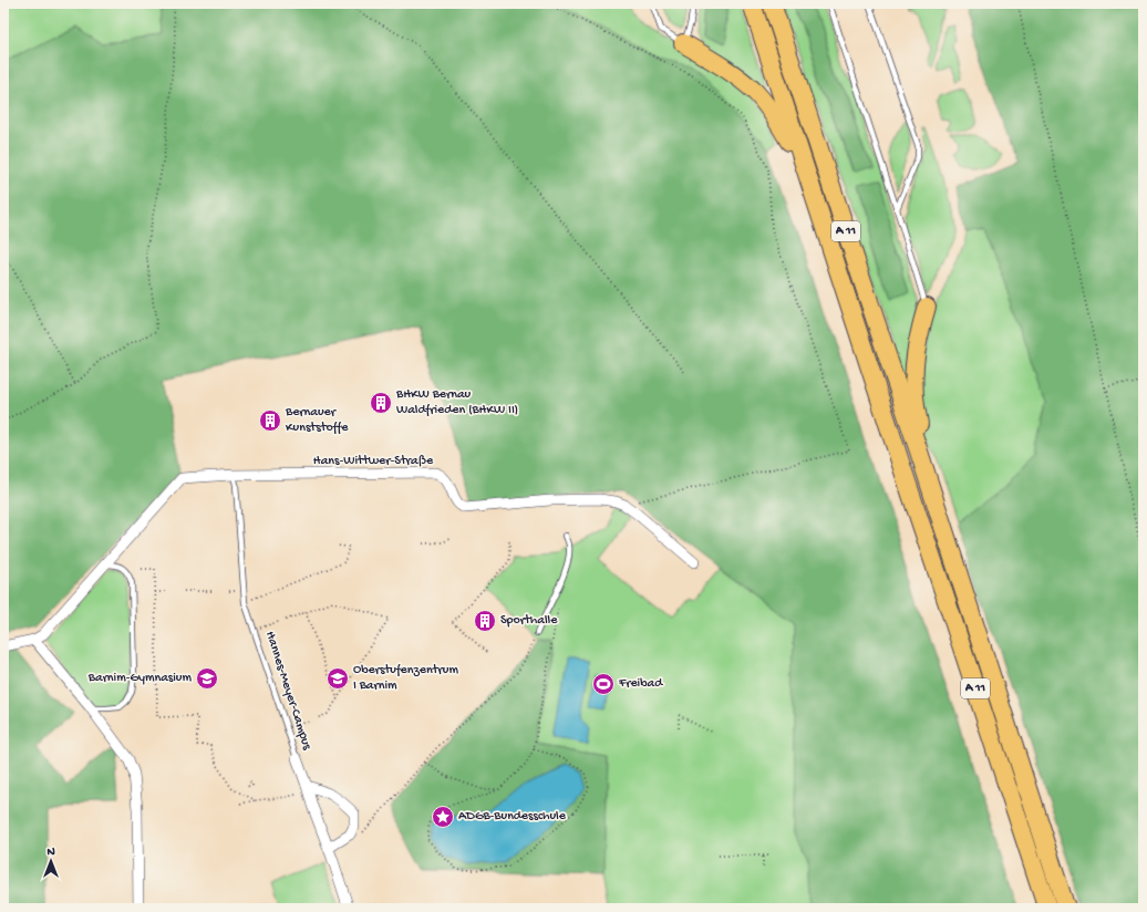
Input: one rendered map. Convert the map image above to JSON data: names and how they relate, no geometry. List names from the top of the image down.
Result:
{
  "streets": {
    "highway": ["A 11"],
    "street": ["Hans-Wittwer-Straße", "Hannes-Meyer-Campus"]
  },
  "crossings": [
    ["Hans-Wittwer-Straße", "Hannes-Meyer-Campus"]
  ],
  "places": {
    "building": ["BHKW Bernau Waldfrieden (BHKW II)", "Bernauer Kunststoffe", "Sporthalle"],
    "school or university": ["Barnim-Gymnasium", "Oberstufenzentrum I Barnim"],
    "sports": ["Freibad"],
    "place": ["ADGB-Bundesschule"]
  },
  "north": "top"
}
